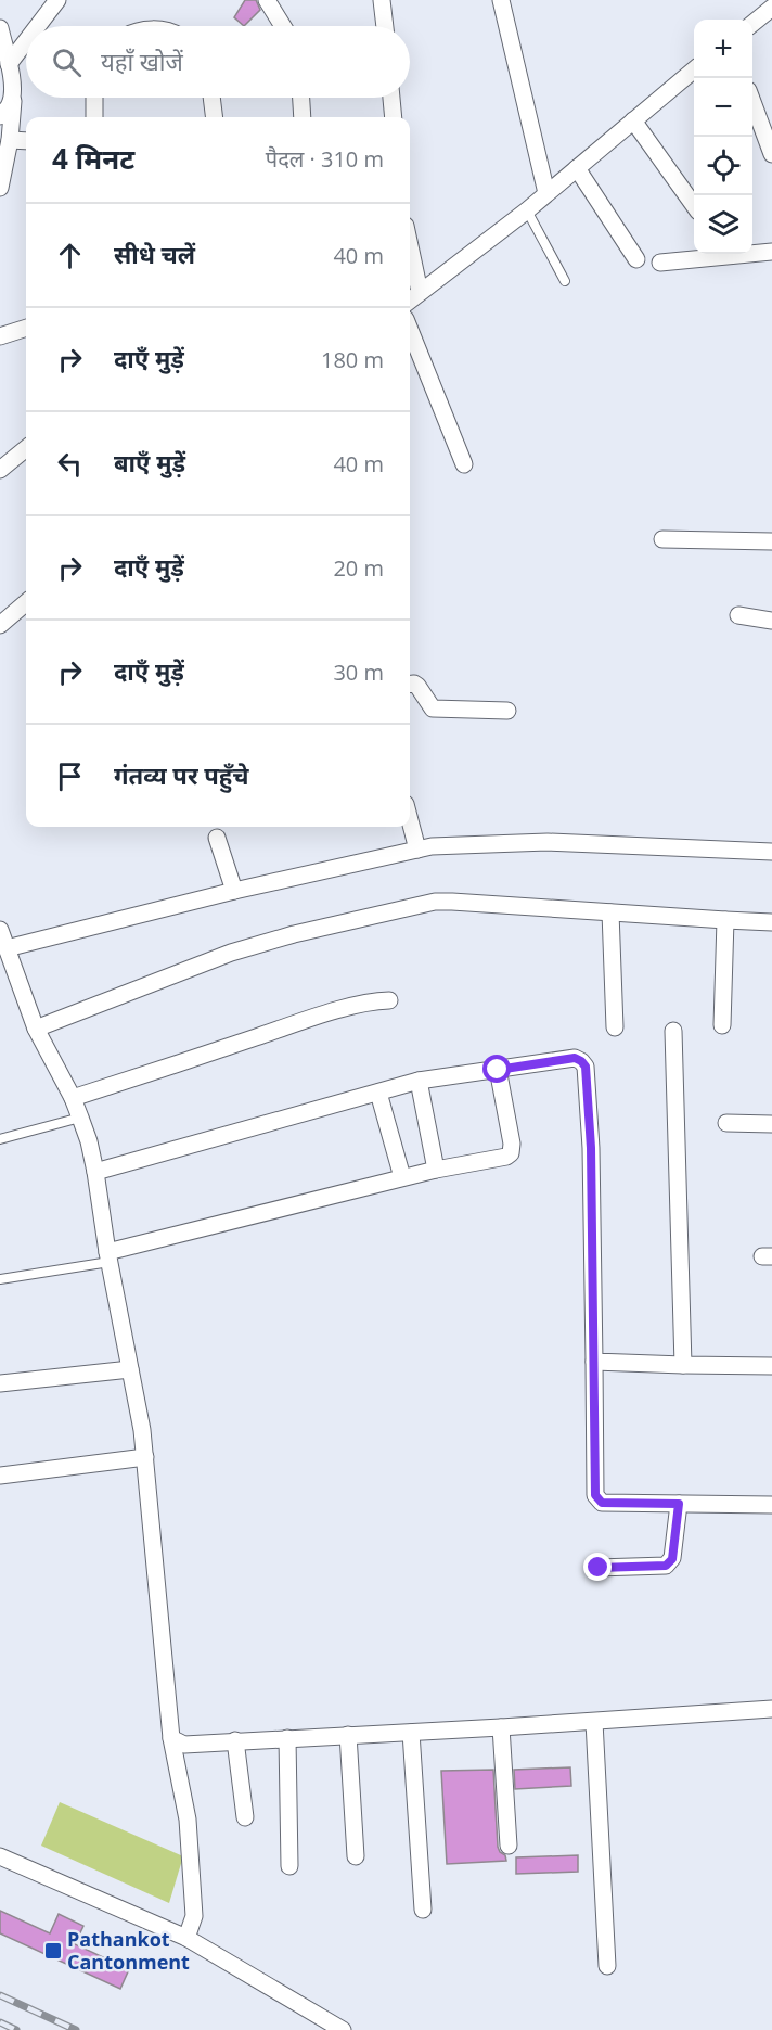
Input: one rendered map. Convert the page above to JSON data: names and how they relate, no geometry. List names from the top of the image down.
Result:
{
  "places": {
    "transit": ["Pathankot Cantonment"]
  },
  "page": {
    "map_buttons": ["+", "−"],
    "search": "यहाँ खोजें",
    "heading": ["4 मिनट", "पैदल · 310 m"],
    "list": [
      ["सीधे चलें", "40 m"],
      ["दाएँ मुड़ें", "180 m"],
      ["बाएँ मुड़ें", "40 m"],
      ["दाएँ मुड़ें", "20 m"],
      ["दाएँ मुड़ें", "30 m"],
      "गंतव्य पर पहुँचे"
    ]
  }
}
